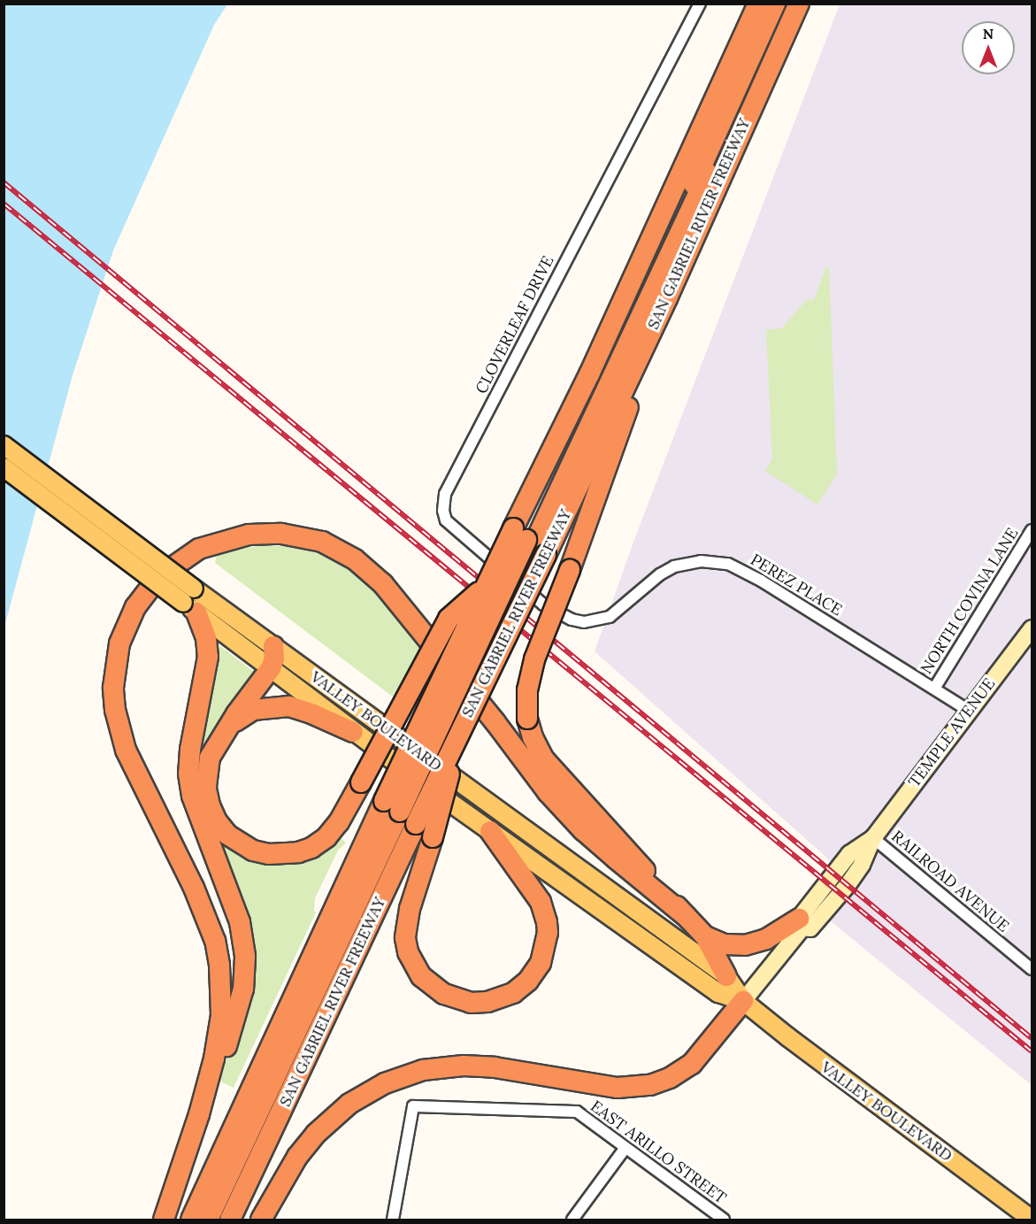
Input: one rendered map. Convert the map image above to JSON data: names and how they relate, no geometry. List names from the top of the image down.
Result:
{
  "streets": {
    "highway": ["SAN GABRIEL RIVER FREEWAY"],
    "main road": ["VALLEY BOULEVARD", "TEMPLE AVENUE"],
    "street": [
      "CLOVERLEAF DRIVE",
      "PEREZ PLACE",
      "NORTH COVINA LANE",
      "RAILROAD AVENUE",
      "EAST ARILLO STREET"
    ]
  },
  "crossings": [
    ["CLOVERLEAF DRIVE", "PEREZ PLACE"],
    ["PEREZ PLACE", "NORTH COVINA LANE"],
    ["PEREZ PLACE", "TEMPLE AVENUE"],
    ["VALLEY BOULEVARD", "TEMPLE AVENUE"],
    ["TEMPLE AVENUE", "RAILROAD AVENUE"]
  ],
  "north": "top"
}
